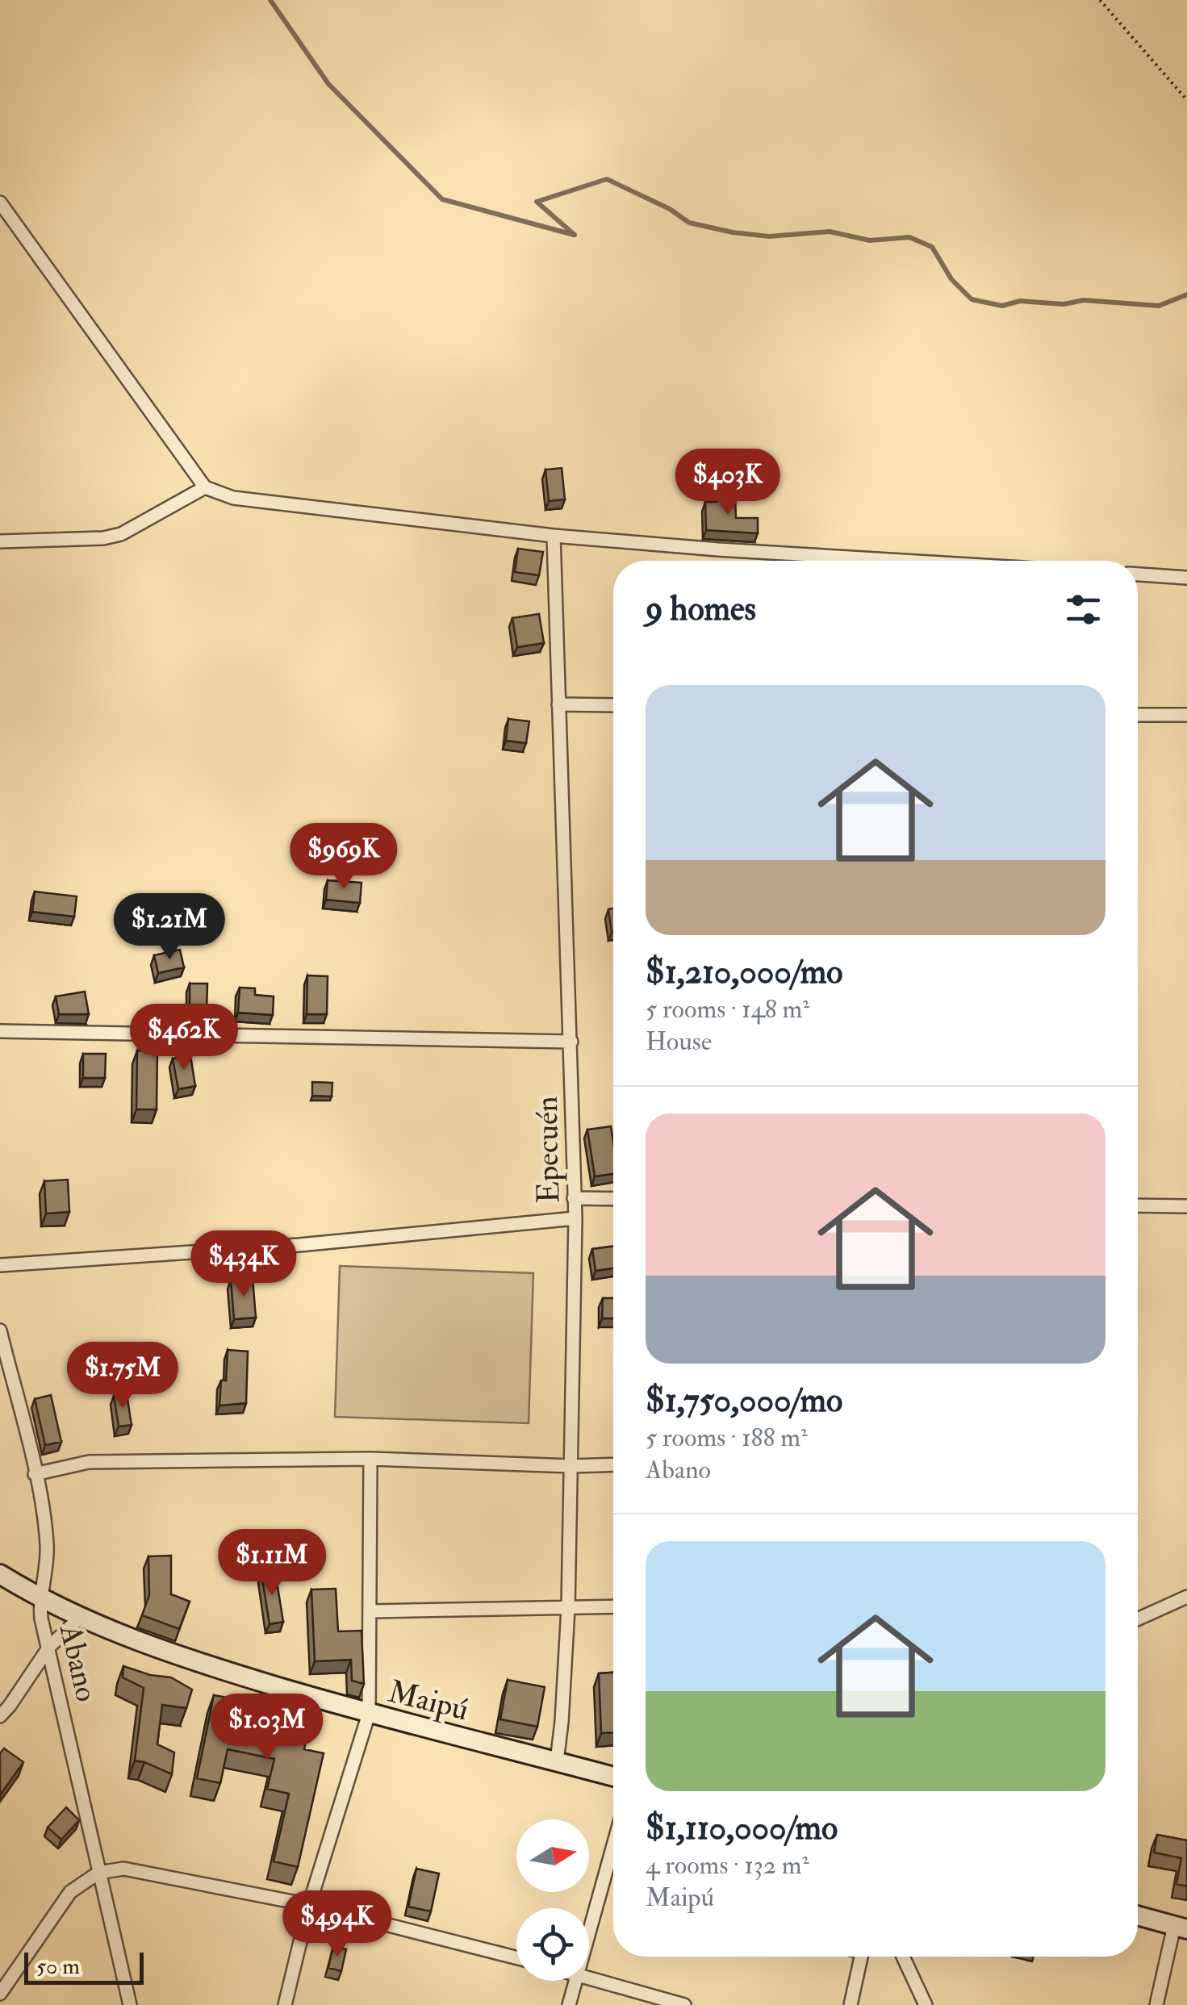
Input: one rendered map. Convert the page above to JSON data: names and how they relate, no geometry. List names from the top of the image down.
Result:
{
  "streets": {
    "main road": ["Maipú"],
    "street": ["Epecuén", "Abano"]
  },
  "crossings": [
    ["Epecuén", "Maipú"],
    ["Abano", "Maipú"]
  ],
  "scale_bar": "50 m",
  "north": "right",
  "page": {
    "price": [
      "$403K",
      "$969K",
      "$1.21M",
      "$462K",
      "$434K",
      "$1.75M",
      "$1.11M",
      "$1.03M",
      "$494K"
    ],
    "heading": "9 homes",
    "list": [
      {
        "name": "$1,210,000/mo",
        "note": "5 rooms · 148 m² · House"
      },
      {
        "name": "$1,750,000/mo",
        "note": "5 rooms · 188 m² · Abano"
      },
      {
        "name": "$1,110,000/mo",
        "note": "4 rooms · 132 m² · Maipú"
      }
    ],
    "scale": "50 m"
  }
}
